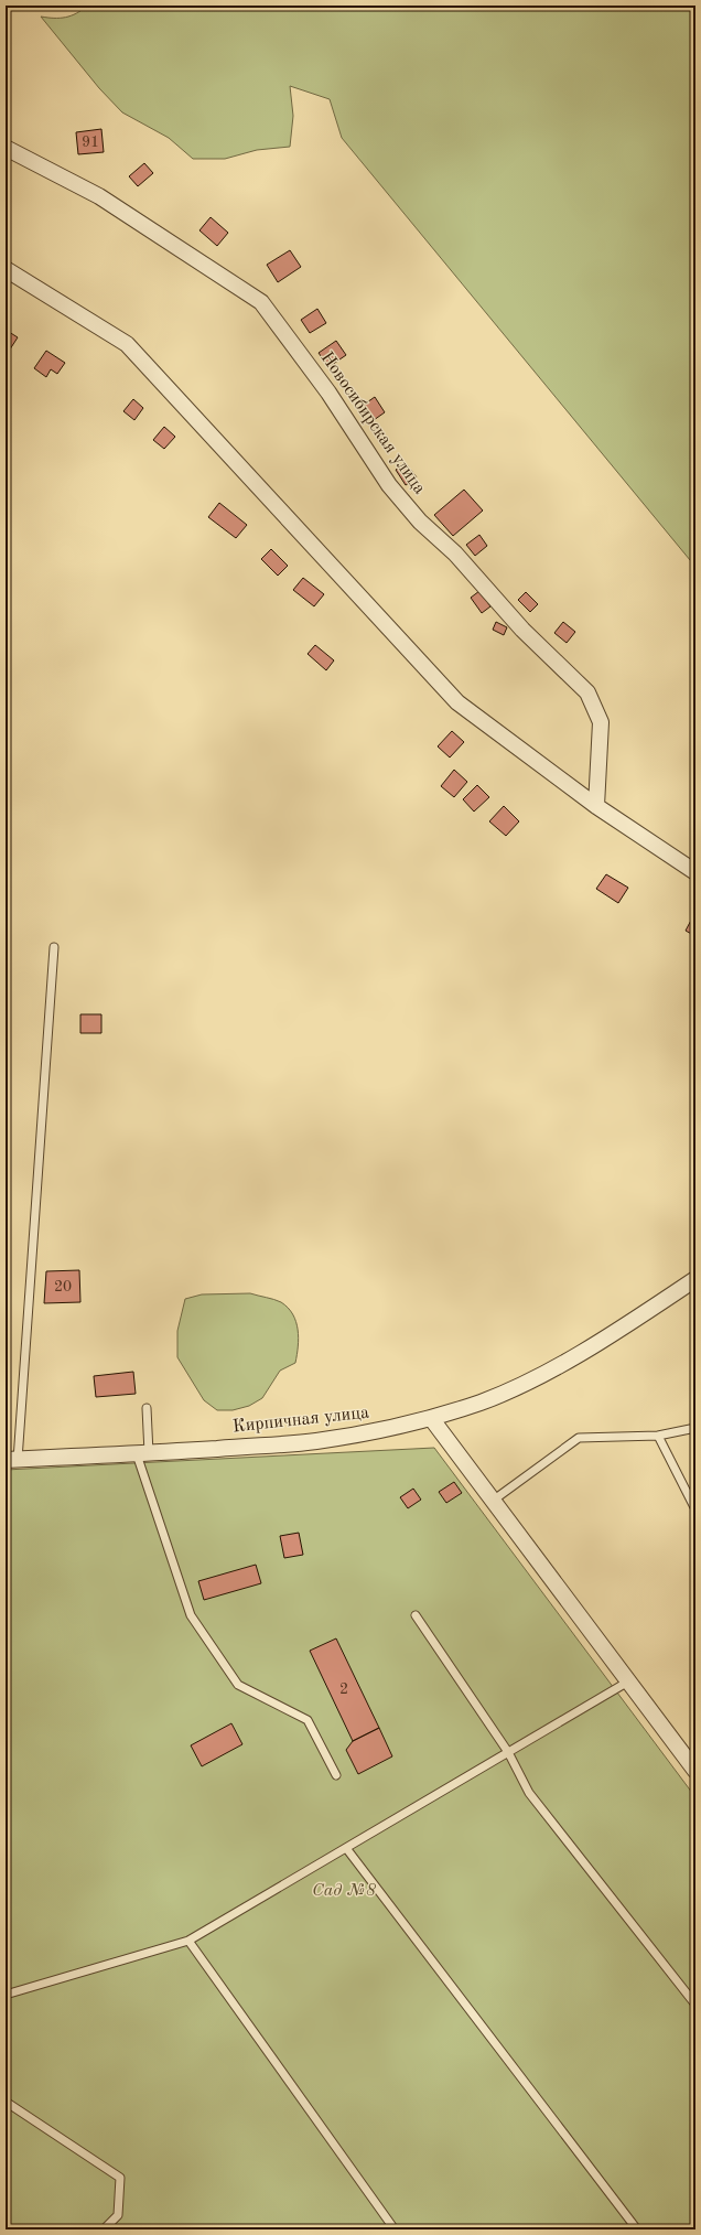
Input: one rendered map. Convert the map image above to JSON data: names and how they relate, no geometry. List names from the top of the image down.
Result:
{
  "streets": {
    "street": ["Новосибирская улица", "Кирпичная улица"]
  },
  "parks": ["Сад №8"],
  "house_numbers": ["91", "20", "2"]
}
